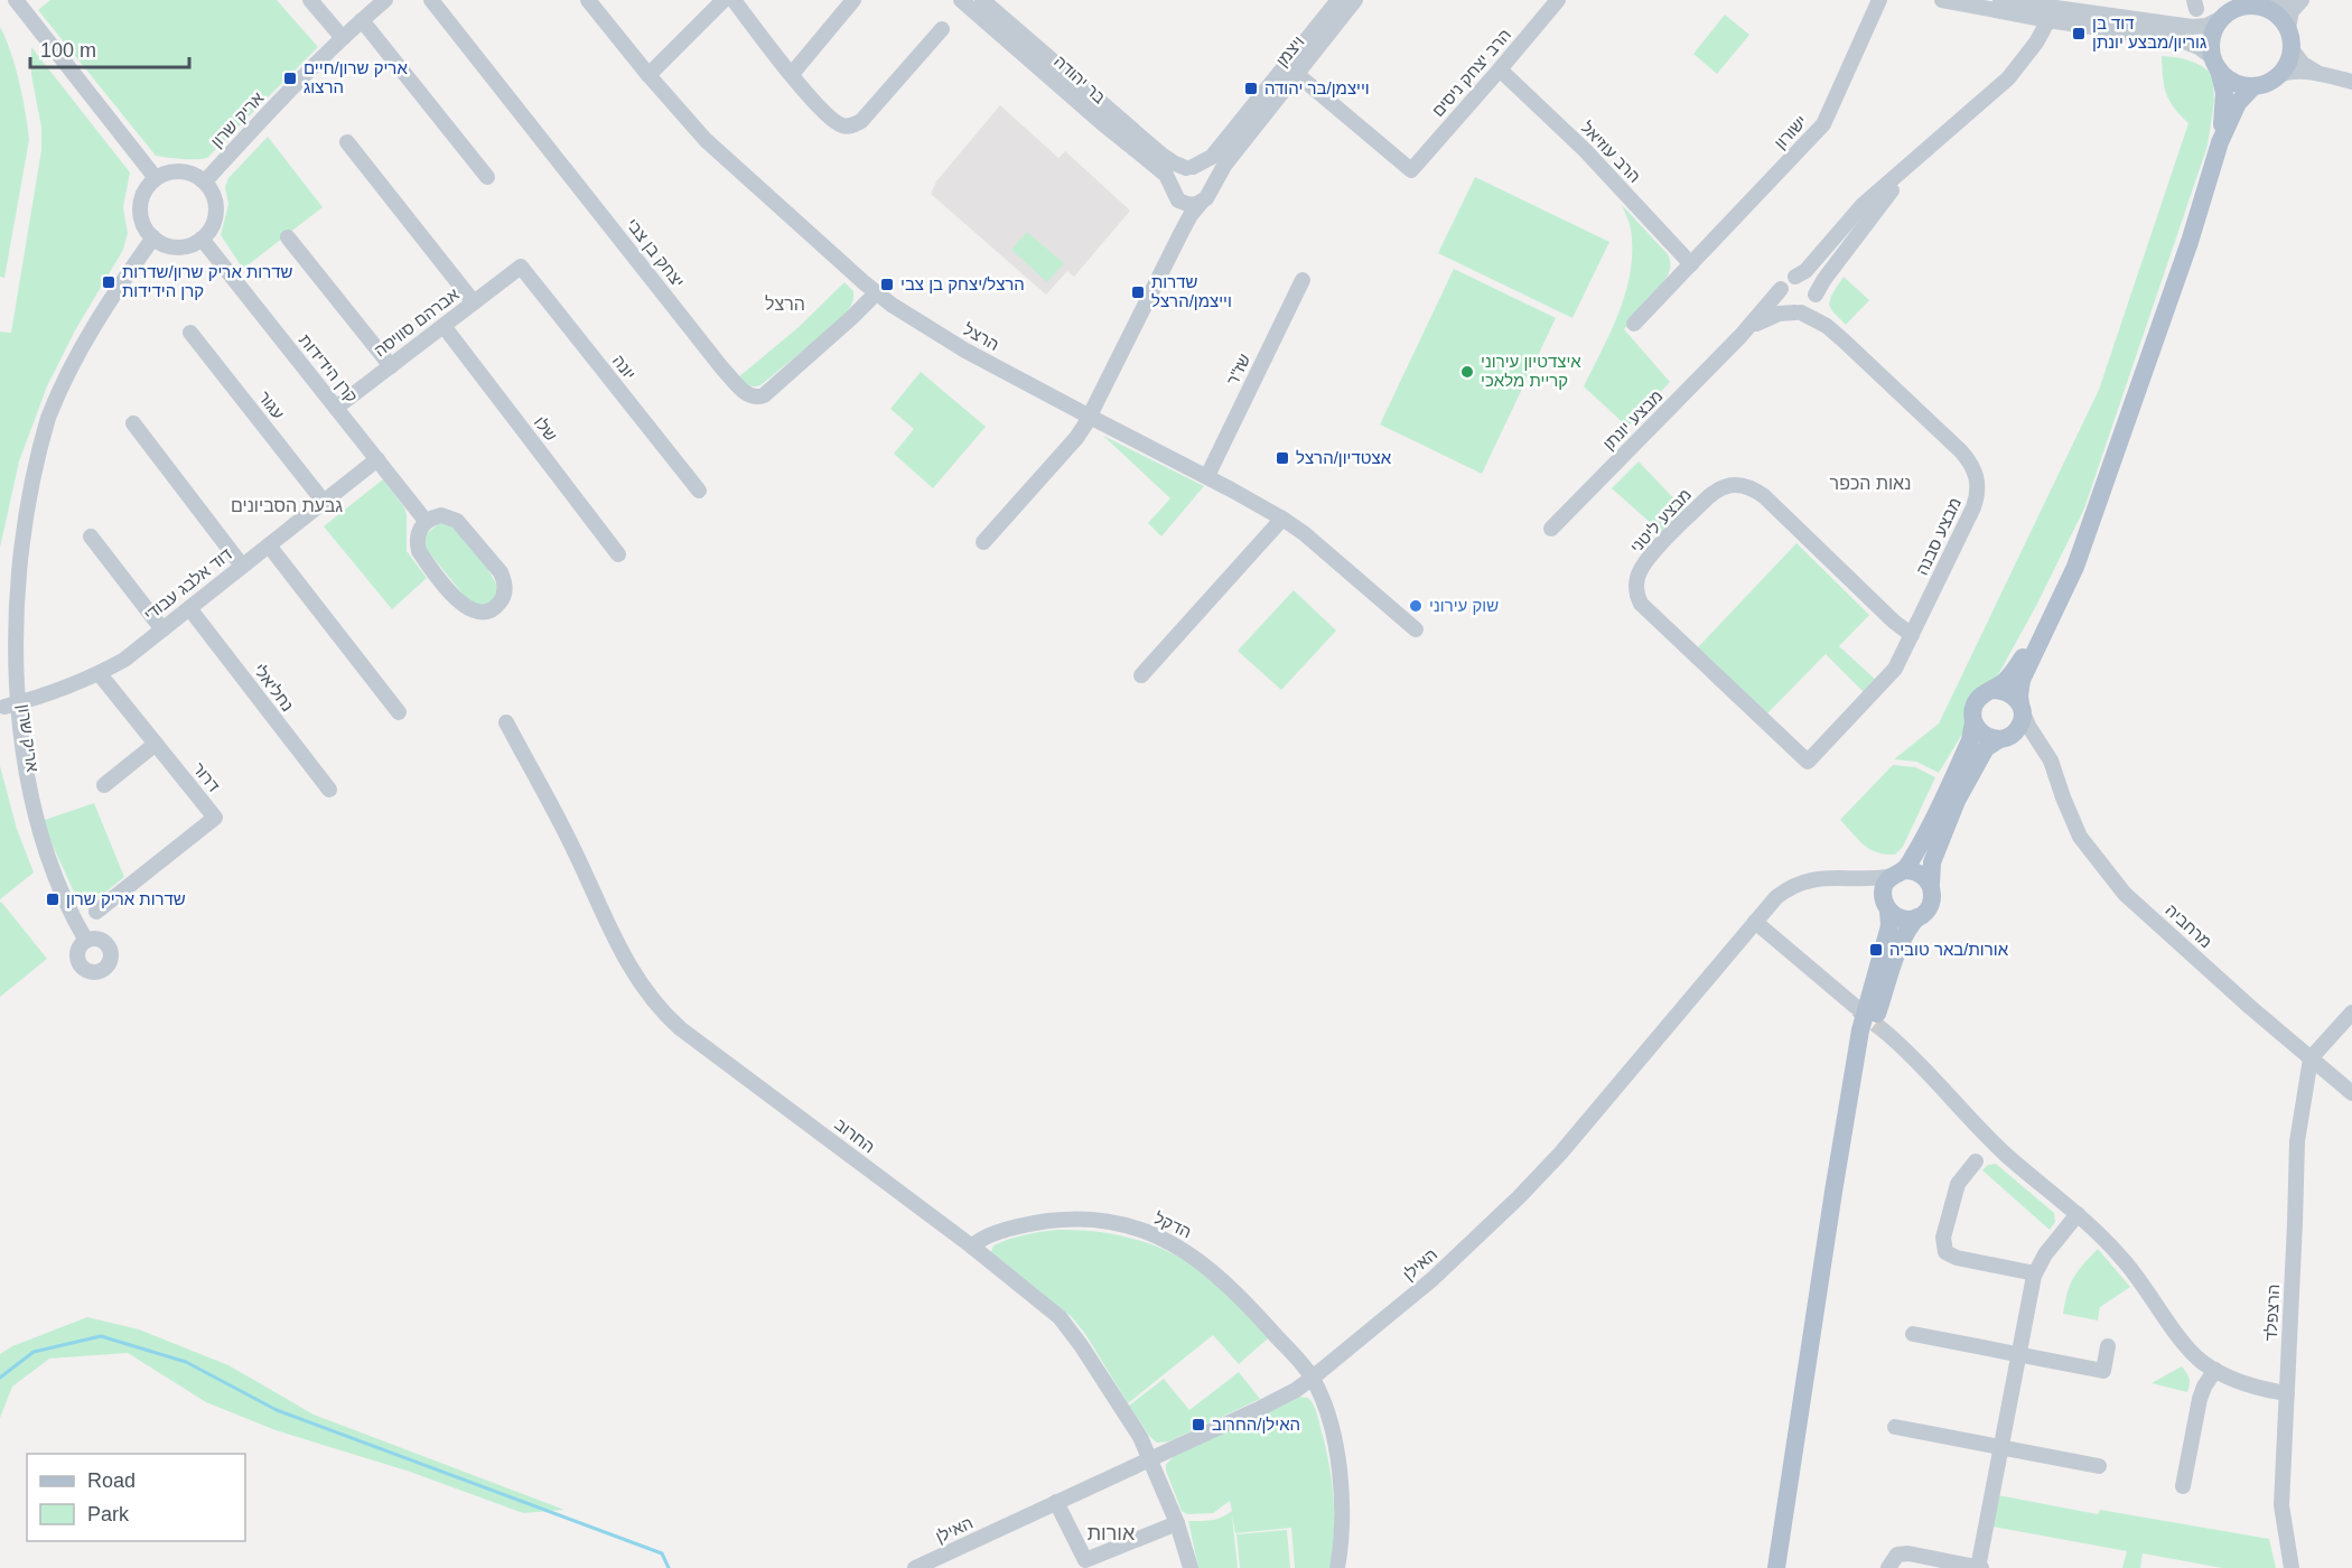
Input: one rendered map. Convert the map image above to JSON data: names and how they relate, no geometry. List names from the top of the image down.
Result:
{
  "streets": {
    "street": [
      "ויצמן",
      "הרב יצחק ניסים",
      "בר יהודה",
      "אריק שרון",
      "ישורון",
      "הרב עוזיאל",
      "יצחק בן צבי",
      "אברהם סוויסה",
      "הרצל",
      "יונה",
      "קרן הידידות",
      "שז\"ר",
      "עגור",
      "מבצע יונתן",
      "שלו",
      "מבצע ליטני",
      "מבצע סבנה",
      "דוד אלבג עבודי",
      "נחליאלי",
      "דרור",
      "מרחביה",
      "החרוב",
      "הדקל",
      "האילן",
      "הרצפלד"
    ]
  },
  "crossings": [
    ["ויצמן", "הרב יצחק ניסים"],
    ["ויצמן", "בר יהודה"],
    ["ויצמן", "הרצל"],
    ["הרב יצחק ניסים", "הרב עוזיאל"],
    ["אריק שרון", "קרן הידידות"],
    ["אריק שרון", "דוד אלבג עבודי"],
    ["ישורון", "הרב עוזיאל"],
    ["יצחק בן צבי", "הרצל"],
    ["אברהם סוויסה", "יונה"],
    ["אברהם סוויסה", "קרן הידידות"],
    ["אברהם סוויסה", "שלו"],
    ["הרצל", "שז\"ר"],
    ["קרן הידידות", "דוד אלבג עבודי"],
    ["עגור", "דוד אלבג עבודי"],
    ["מבצע יונתן", "מבצע סבנה"],
    ["מבצע ליטני", "מבצע סבנה"],
    ["דוד אלבג עבודי", "נחליאלי"],
    ["דוד אלבג עבודי", "דרור"],
    ["מרחביה", "הרצפלד"],
    ["החרוב", "הדקל"],
    ["החרוב", "האילן"],
    ["הדקל", "האילן"]
  ],
  "districts": [
    "הרצל",
    "נאות הכפר",
    "גבעת הסביונים",
    "אורות"
  ],
  "places": {
    "transit": [
      "דוד בן גוריון/מבצע יונתן",
      "אריק שרון/חיים הרצוג",
      "וייצמן/בר יהודה",
      "שדרות אריק שרון/שדרות קרן הידידות",
      "הרצל/יצחק בן צבי",
      "שדרות וייצמן/הרצל",
      "אצטדיון/הרצל",
      "שדרות אריק שרון",
      "אורות/באר טוביה",
      "האילן/החרוב"
    ],
    "other": ["איצדטיון עירוני קריית מלאכי", "שוק עירוני"]
  },
  "legend": ["Road", "Park"],
  "scale_bar": "100 m"
}
